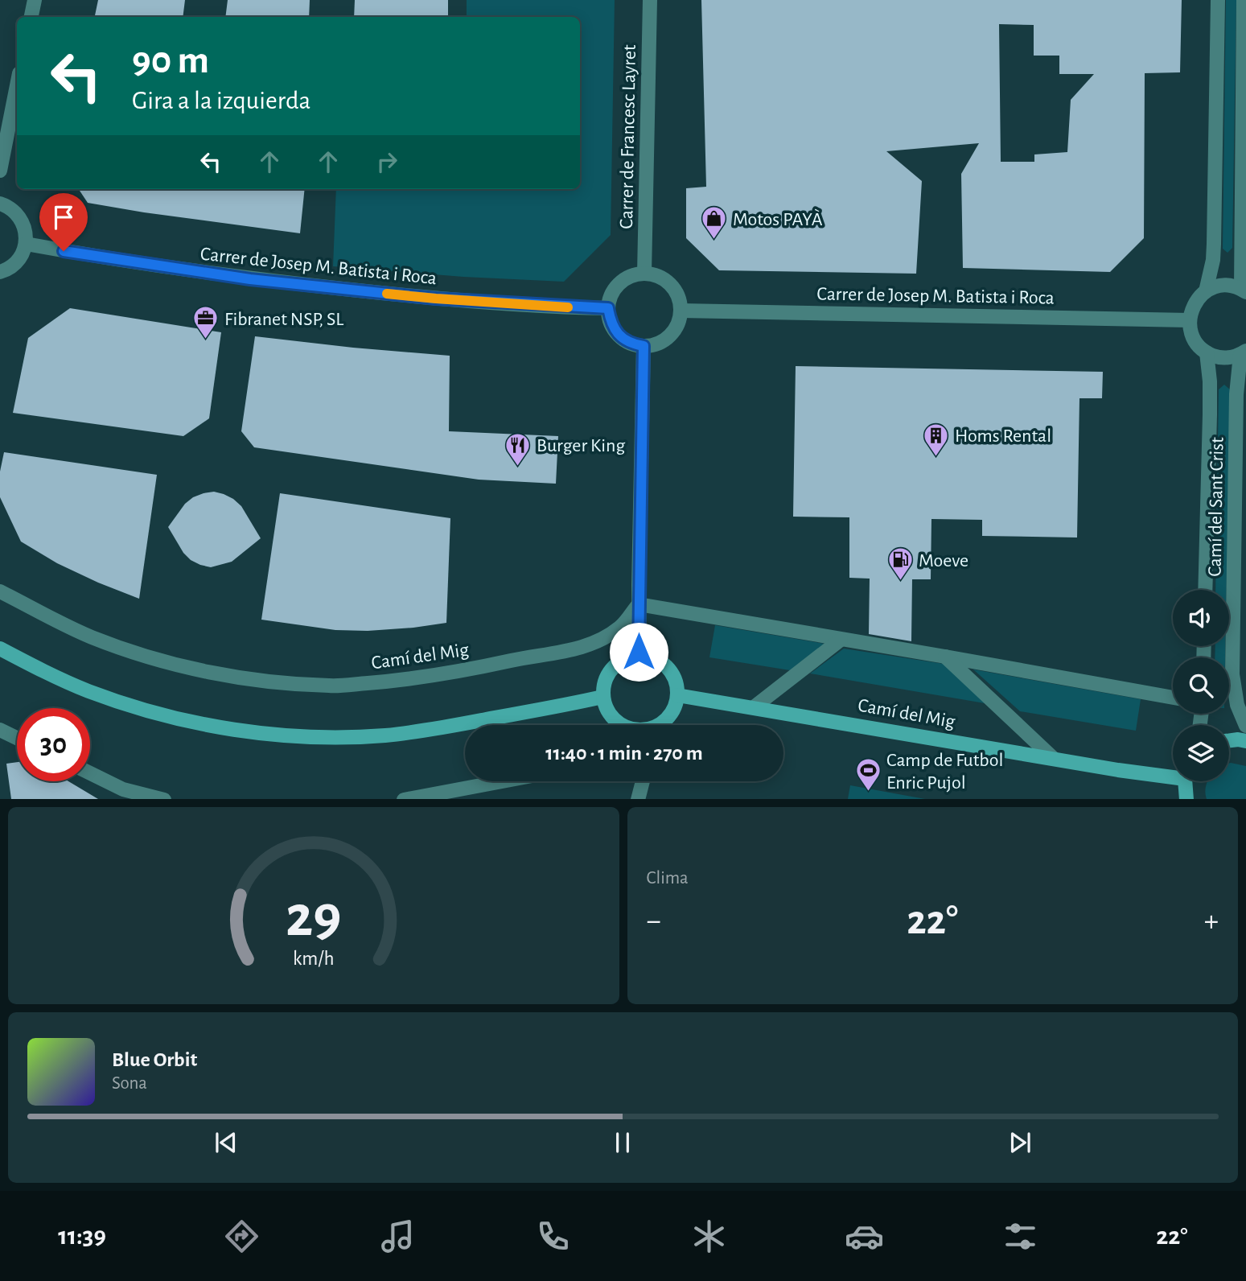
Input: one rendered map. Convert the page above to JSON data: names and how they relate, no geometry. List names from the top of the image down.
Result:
{
  "streets": {
    "street": [
      "Carrer de Francesc Layret",
      "Carrer de Josep M. Batista i Roca",
      "Camí del Sant Crist",
      "Camí del Mig"
    ]
  },
  "crossings": [
    ["Carrer de Francesc Layret", "Carrer de Josep M. Batista i Roca"]
  ],
  "places": {
    "shop": ["Motos PAYÀ"],
    "office": ["Fibranet NSP, SL"],
    "building": ["Homs Rental"],
    "restaurant": ["Burger King"],
    "fuel station": ["Moeve"],
    "sports": ["Camp de Futbol Enric Pujol"]
  },
  "page": {
    "turn": ["90 m", "Gira a la izquierda"],
    "limit": "30",
    "trip": "11:40 · 1 min · 270 m",
    "tile": "Clima",
    "heat": ["−", "22°", "+"],
    "song": ["Blue Orbit", "Sona"],
    "tabs": ["11:39", "22°"],
    "gauge": ["29", "km/h"]
  }
}
